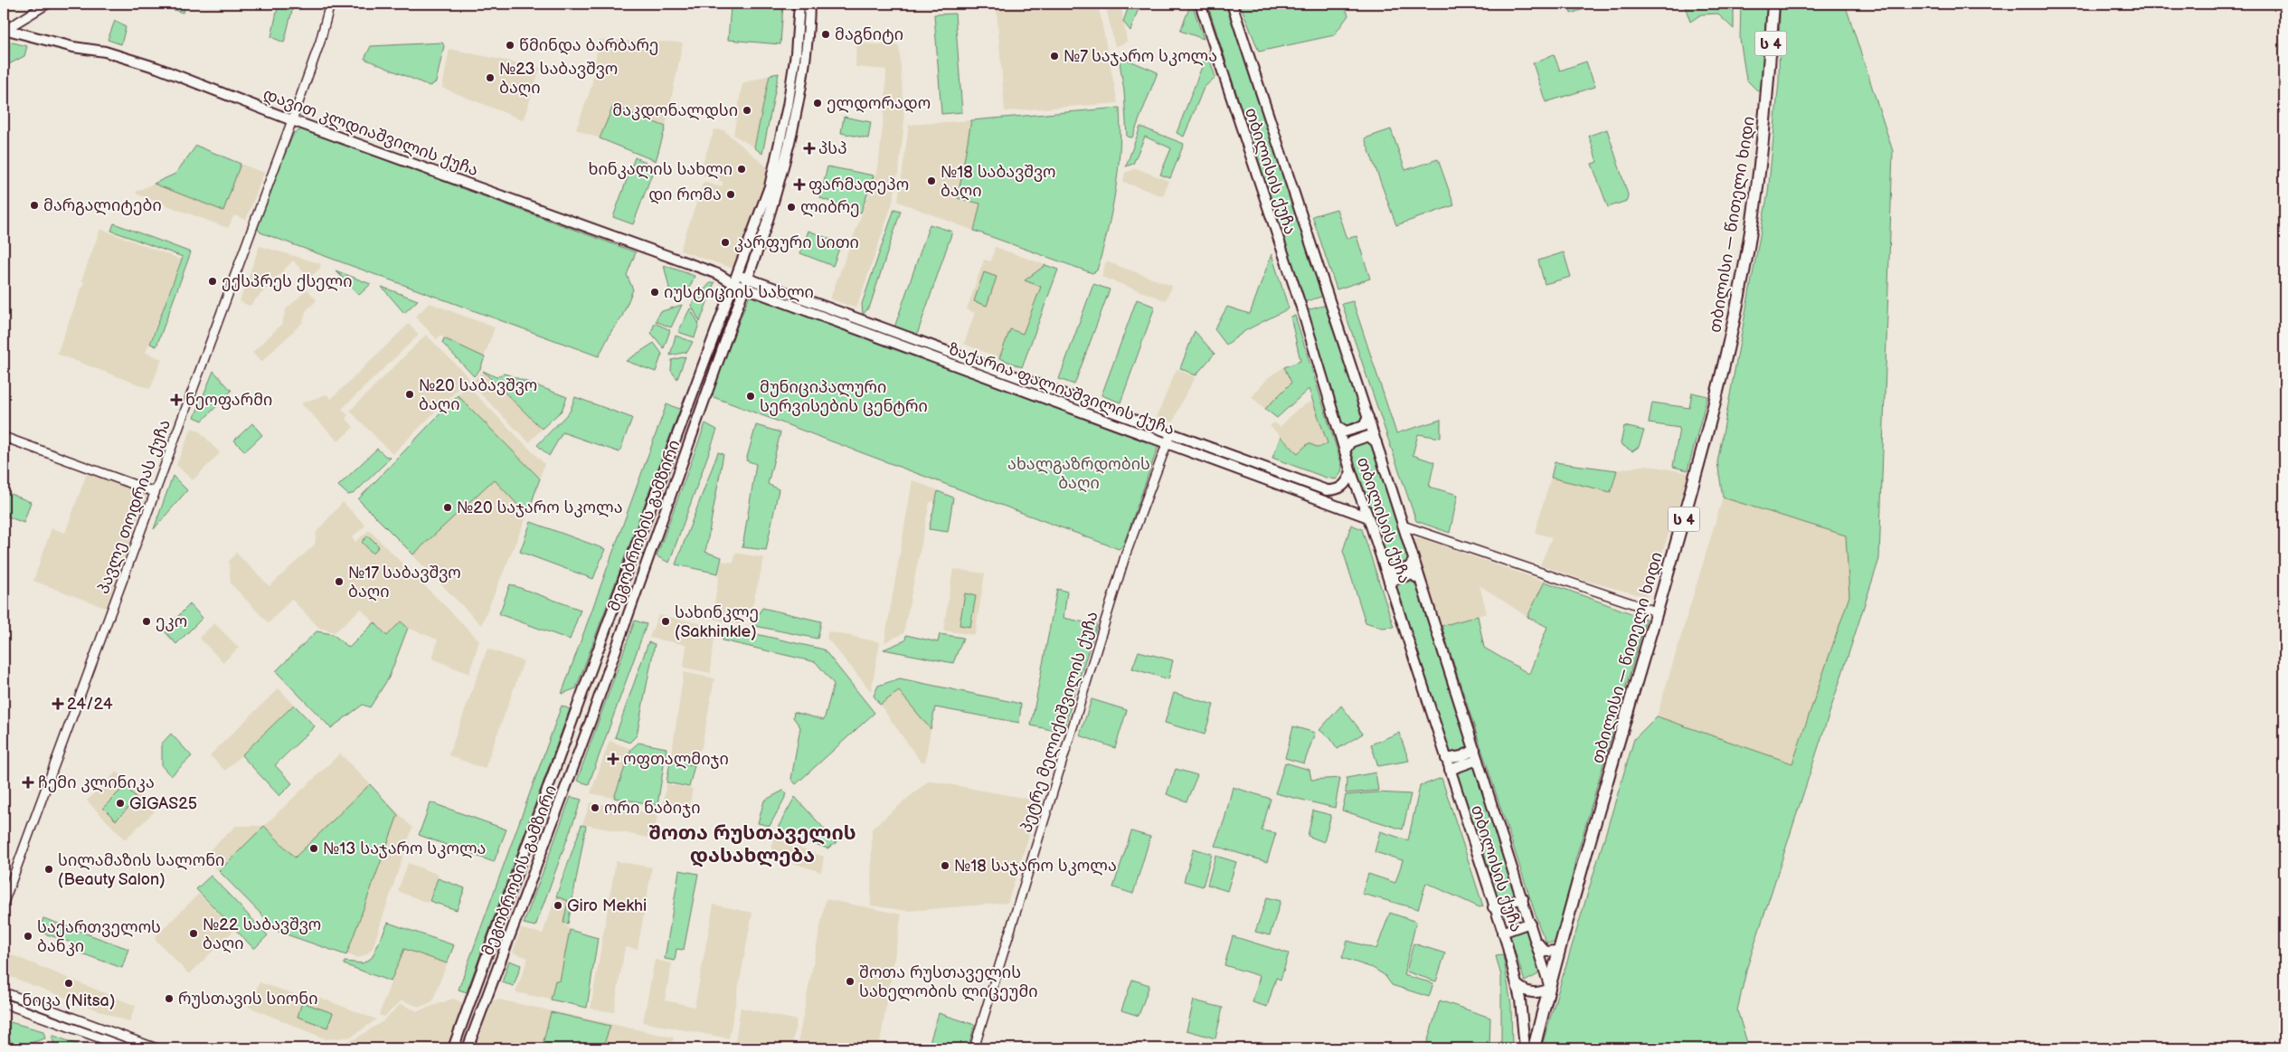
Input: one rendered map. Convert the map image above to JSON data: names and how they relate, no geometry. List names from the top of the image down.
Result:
{
  "streets": {
    "highway": ["ს 4", "თბილისი — წითელი ხიდი"],
    "main road": [
      "დავით კლდიაშვილის ქუჩა",
      "თბილისის ქუჩა",
      "ზაქარია ფალიაშვილის ქუჩა",
      "მეგობრობის გამზირი"
    ],
    "street": ["პავლე თოდრიას ქუჩა", "პეტრე მელიქიშვილის ქუჩა"]
  },
  "crossings": [
    ["დავით კლდიაშვილის ქუჩა", "ზაქარია ფალიაშვილის ქუჩა"],
    ["დავით კლდიაშვილის ქუჩა", "პავლე თოდრიას ქუჩა"],
    ["დავით კლდიაშვილის ქუჩა", "მეგობრობის გამზირი"],
    ["თბილისის ქუჩა", "თბილისი — წითელი ხიდი"],
    ["თბილისის ქუჩა", "ზაქარია ფალიაშვილის ქუჩა"],
    ["ზაქარია ფალიაშვილის ქუჩა", "მეგობრობის გამზირი"],
    ["ზაქარია ფალიაშვილის ქუჩა", "პეტრე მელიქიშვილის ქუჩა"]
  ],
  "districts": ["შოთა რუსთაველის დასახლება"],
  "parks": ["ახალგაზრდობის ბაღი"],
  "places": {
    "other": [
      "მაგნიტი",
      "წმინდა ბარბარე",
      "№7 საჯარო სკოლა",
      "№23 საბავშვო ბაღი",
      "ელდორადო",
      "მაკდონალდსი",
      "ხინკალის სახლი",
      "№18 საბავშვო ბაღი",
      "დი რომა",
      "მარგალიტები",
      "ლიბრე",
      "კარფური სითი",
      "ექსპრეს ქსელი",
      "იუსტიციის სახლი",
      "№20 საბავშვო ბაღი",
      "მუნიციპალური სერვისების ცენტრი",
      "№20 საჯარო სკოლა",
      "№17 საბავშვო ბაღი",
      "ეკო",
      "სახინკლე (Sakhinkle)",
      "GIGAS25",
      "ორი ნაბიჯი",
      "№13 საჯარო სკოლა",
      "№18 საჯარო სკოლა",
      "სილამაზის სალონი (Beauty Salon)",
      "Giro Mekhi",
      "№22 საბავშვო ბაღი",
      "საქართველოს ბანკი",
      "შოთა რუსთაველის სახელობის ლიცეუმი",
      "ნიცა (Nitsa)",
      "რუსთავის სიონი"
    ],
    "health": [
      "პსპ",
      "ფარმადეპო",
      "ნეოფარმი",
      "24/24",
      "ოფთალმიჯი",
      "ჩემი კლინიკა"
    ]
  }
}
